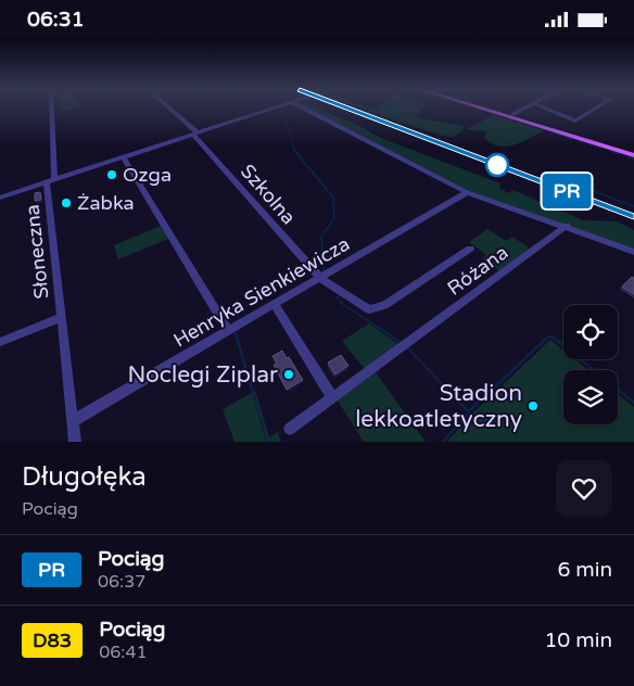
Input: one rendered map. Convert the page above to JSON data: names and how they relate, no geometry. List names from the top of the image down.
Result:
{
  "streets": {
    "street": [
      "Szkolna",
      "Słoneczna",
      "Różana",
      "Henryka Sienkiewicza"
    ]
  },
  "crossings": [
    ["Szkolna", "Henryka Sienkiewicza"],
    ["Słoneczna", "Henryka Sienkiewicza"]
  ],
  "places": [
    "Ozga",
    "Żabka",
    "Noclegi Ziplar",
    "Stadion lekkoatletyczny"
  ],
  "page": {
    "status": "06:31",
    "on_map": "PR",
    "heading": ["Długołęka", "Pociąg"],
    "list": [
      {
        "mark": "PR",
        "name": "Pociąg",
        "note": "06:37",
        "value": "6 min"
      },
      {
        "mark": "D83",
        "name": "Pociąg",
        "note": "06:41",
        "value": "10 min"
      }
    ]
  }
}
